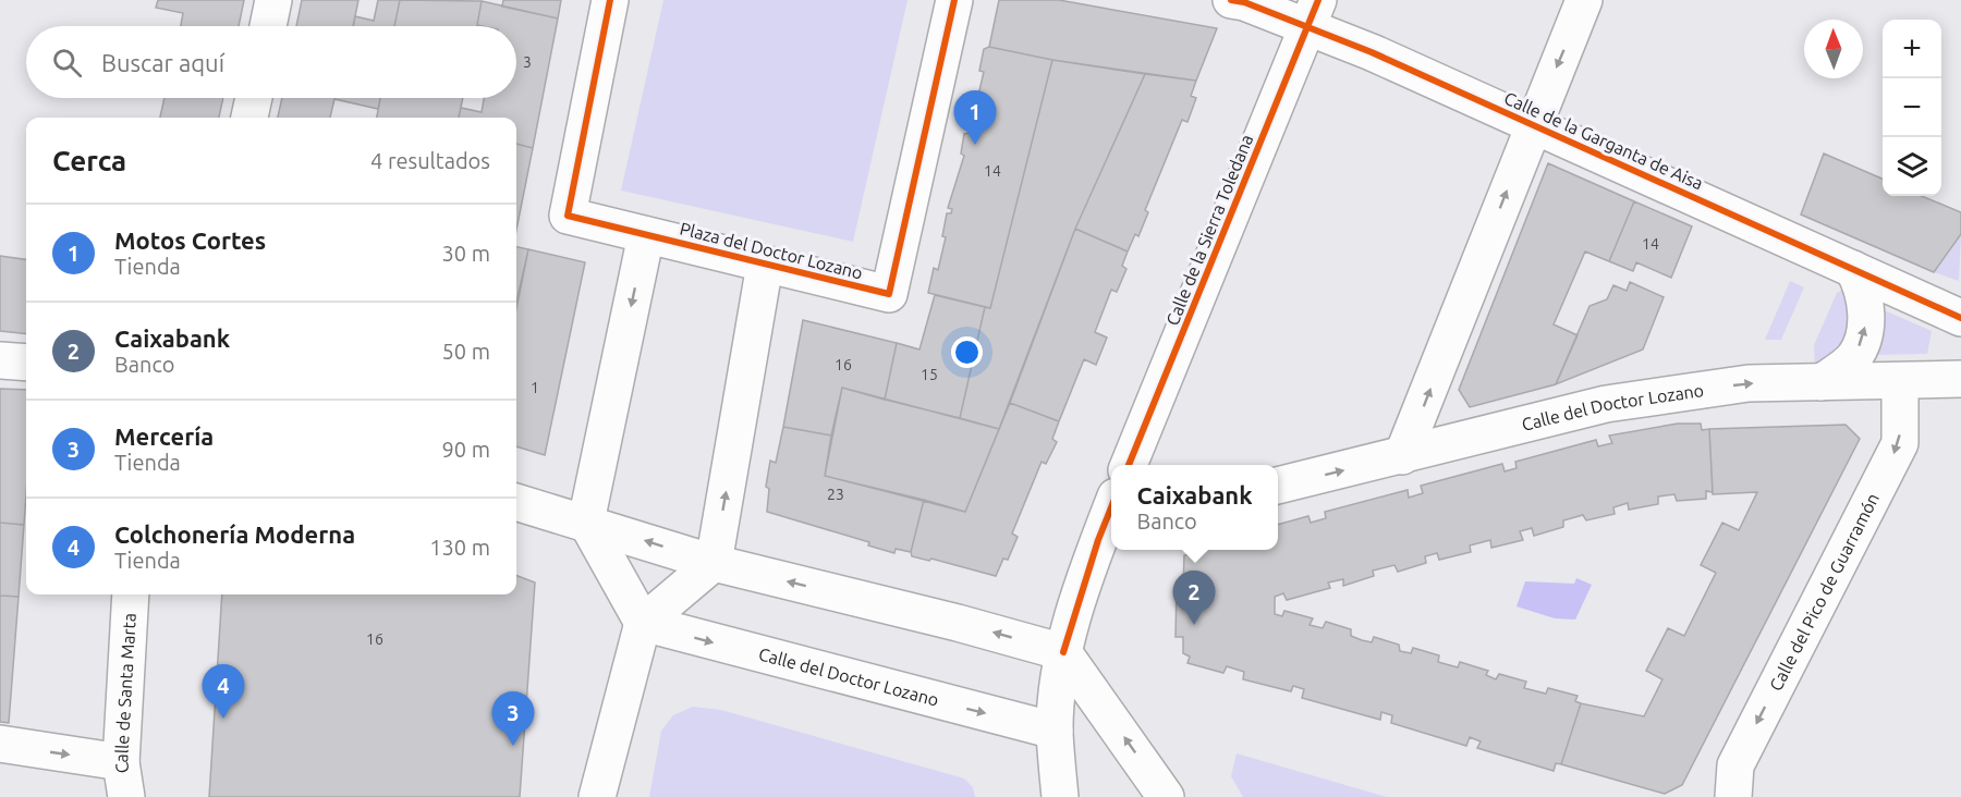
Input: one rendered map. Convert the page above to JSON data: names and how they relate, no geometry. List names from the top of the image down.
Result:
{
  "streets": {
    "street": [
      "Calle de la Garganta de Aisa",
      "Calle de la Sierra Toledana",
      "Plaza del Doctor Lozano",
      "Calle del Doctor Lozano",
      "Calle del Pico de Guarramón",
      "Calle de Santa Marta"
    ]
  },
  "crossings": [
    ["Calle de la Garganta de Aisa", "Calle de la Sierra Toledana"],
    ["Calle del Doctor Lozano", "Calle del Pico de Guarramón"]
  ],
  "one_way": ["Calle del Pico de Guarramón"],
  "house_numbers": [
    "3",
    "14",
    "14",
    "16",
    "15",
    "1",
    "23",
    "16"
  ],
  "north": "top",
  "page": {
    "map_buttons": ["+", "−"],
    "search": "Buscar aquí",
    "pins": [
      "1",
      "2",
      "4",
      "3"
    ],
    "heading": ["Cerca", "4 resultados"],
    "list": [
      {
        "mark": "1",
        "name": "Motos Cortes",
        "note": "Tienda",
        "value": "30 m"
      },
      {
        "mark": "2",
        "name": "Caixabank",
        "note": "Banco",
        "value": "50 m"
      },
      {
        "mark": "3",
        "name": "Mercería",
        "note": "Tienda",
        "value": "90 m"
      },
      {
        "mark": "4",
        "name": "Colchonería Moderna",
        "note": "Tienda",
        "value": "130 m"
      }
    ],
    "popup": ["Caixabank", "Banco"]
  }
}
